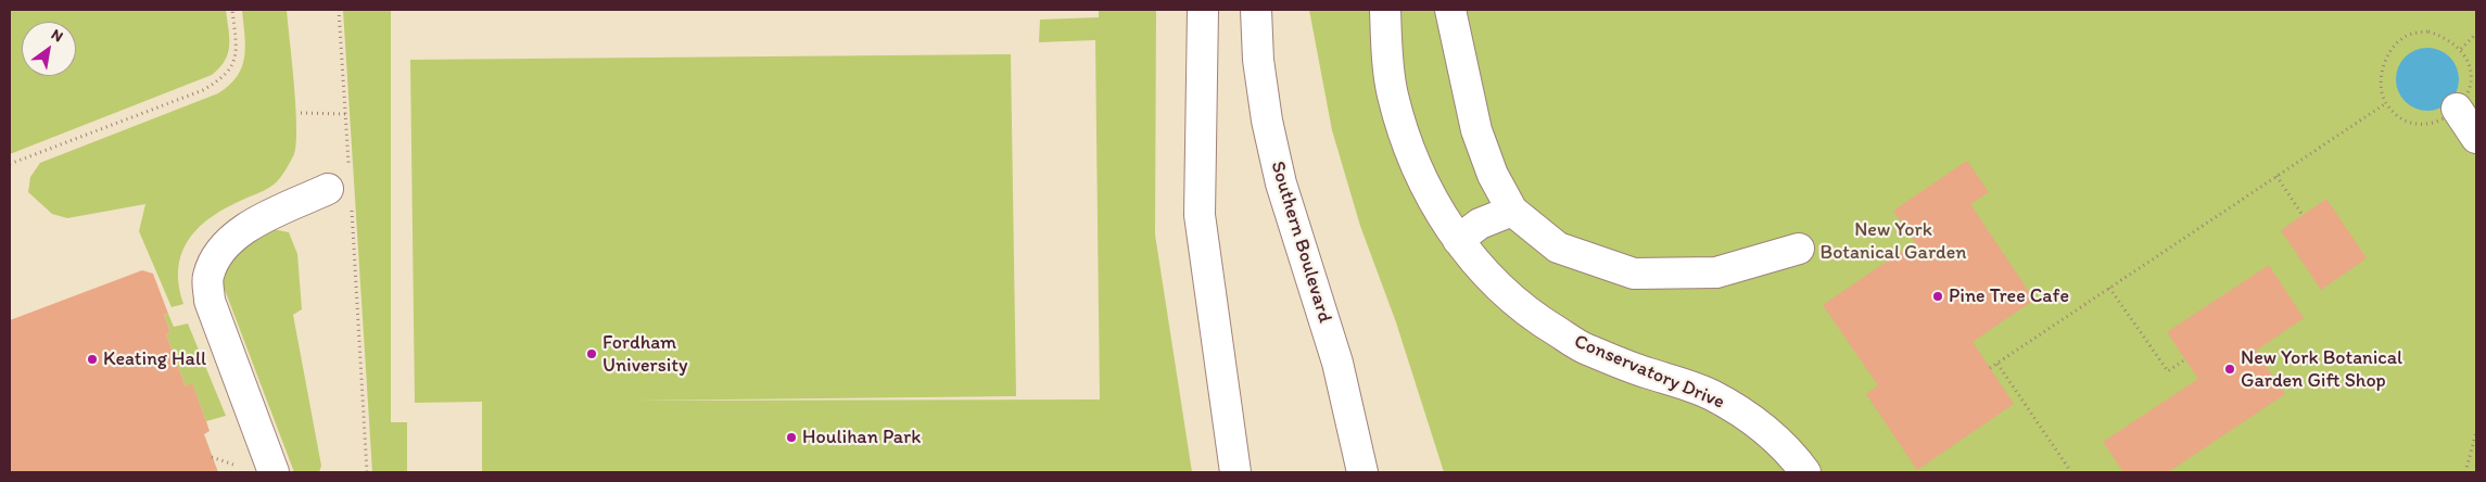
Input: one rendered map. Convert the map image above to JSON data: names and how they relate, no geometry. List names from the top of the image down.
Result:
{
  "streets": {
    "main road": ["Southern Boulevard", "Conservatory Drive"]
  },
  "parks": ["New York Botanical Garden"],
  "places": [
    "Pine Tree Cafe",
    "Fordham University",
    "Keating Hall",
    "New York Botanical Garden Gift Shop",
    "Houlihan Park"
  ],
  "north": "top right"
}
